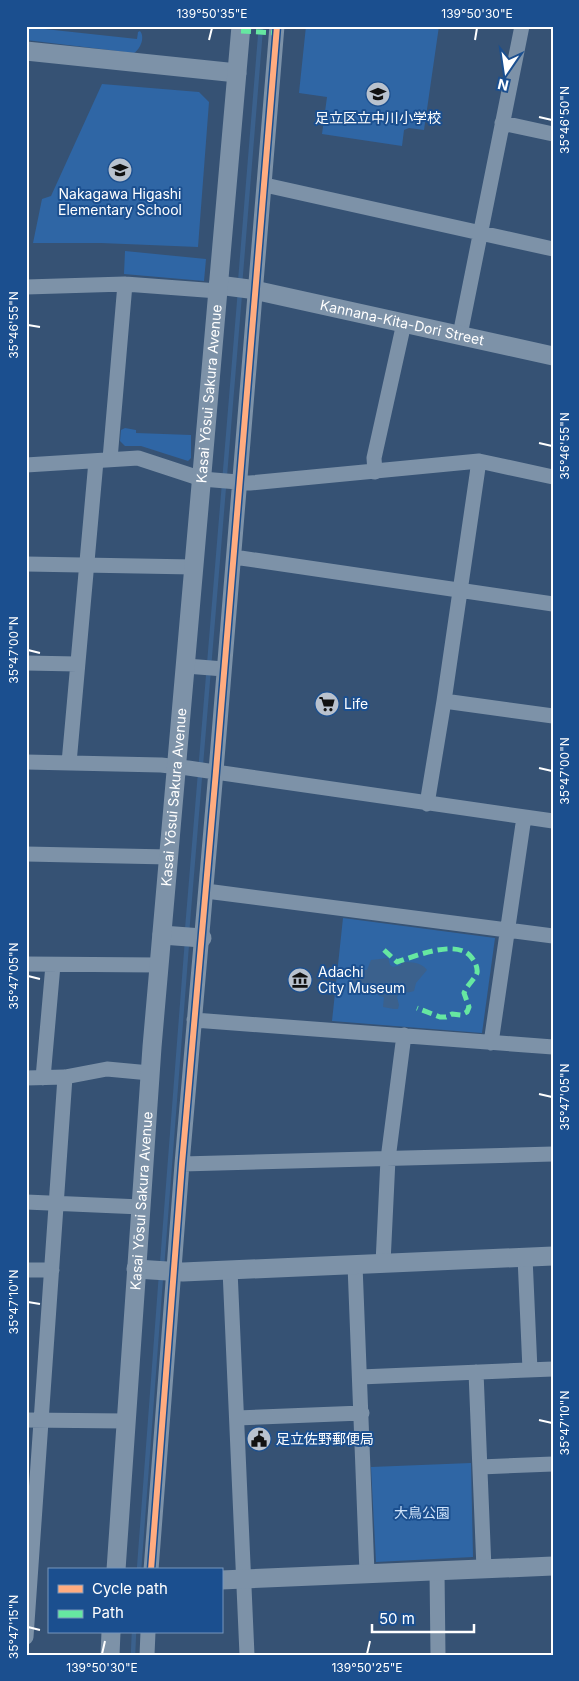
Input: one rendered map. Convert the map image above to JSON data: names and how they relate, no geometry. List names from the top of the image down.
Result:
{
  "streets": {
    "street": ["Kannana-Kita-Dori Street", "Kasai Yōsui Sakura Avenue"]
  },
  "crossings": [
    ["Kannana-Kita-Dori Street", "Kasai Yōsui Sakura Avenue"]
  ],
  "parks": ["大鳥公園"],
  "places": {
    "school or university": ["足立区立中川小学校", "Nakagawa Higashi Elementary School"],
    "supermarket": ["Life"],
    "museum": ["Adachi City Museum"],
    "public building": ["足立佐野郵便局"]
  },
  "legend": ["Cycle path", "Path"],
  "scale_bar": "50 m",
  "north": "bottom",
  "coordinates": [
    "139°50'35\"E",
    "139°50'30\"E",
    "35°46'50\"N",
    "35°46'55\"N",
    "35°47'00\"N",
    "35°47'05\"N",
    "35°47'10\"N",
    "35°47'15\"N",
    "139°50'25\"E"
  ]
}
